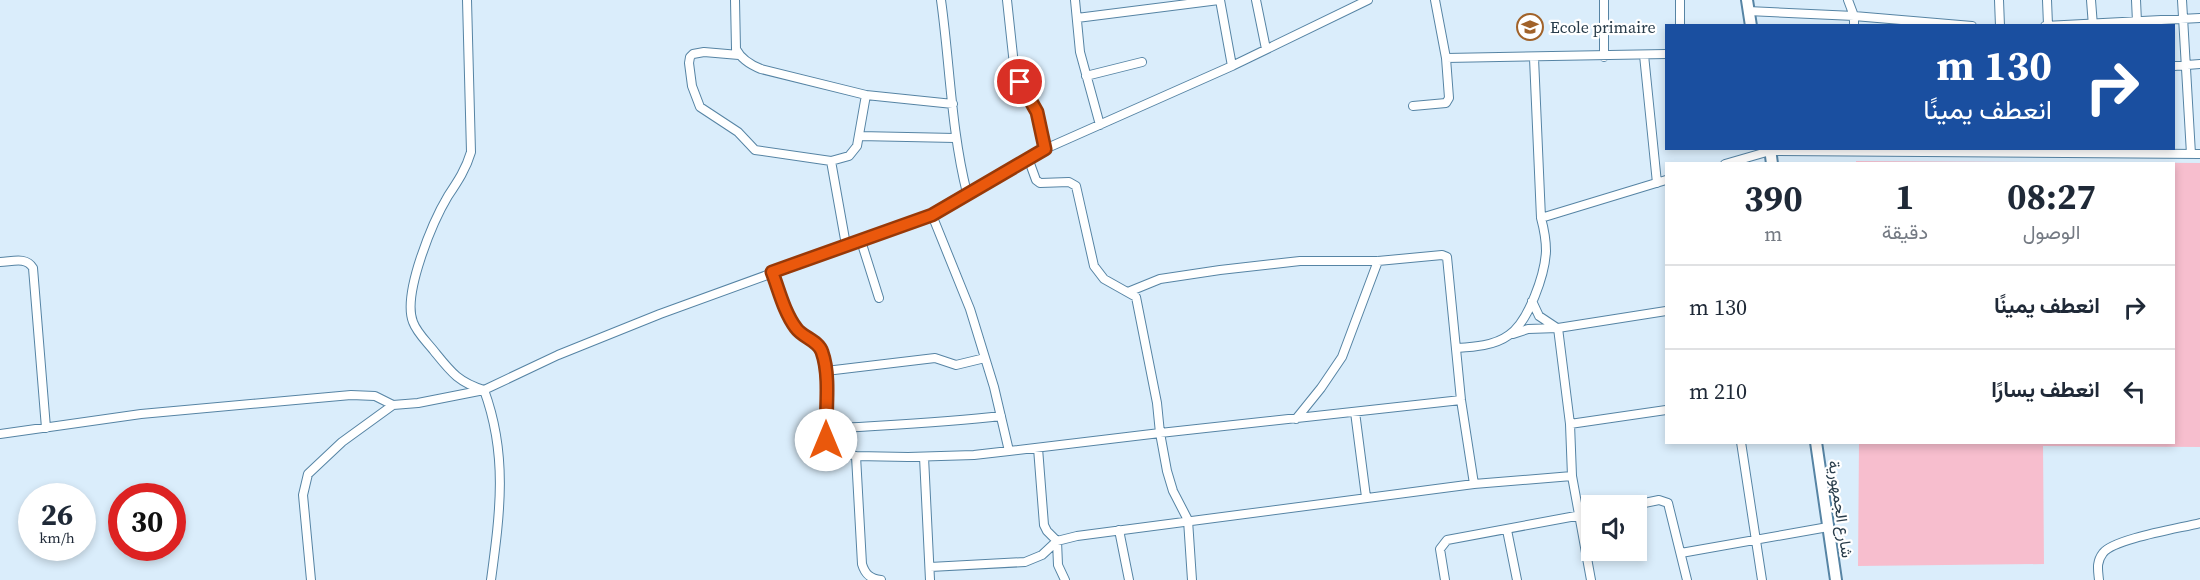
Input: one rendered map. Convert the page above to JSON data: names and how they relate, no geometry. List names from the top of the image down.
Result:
{
  "streets": {
    "main road": ["شارع الجمهورية"]
  },
  "places": {
    "school or university": ["Ecole primaire"]
  },
  "page": {
    "turn": ["130 m", "انعطف يمينًا"],
    "eta": [
      "08:27",
      "الوصول",
      "1",
      "دقيقة",
      "390",
      "m"
    ],
    "list": [
      {
        "name": "انعطف يمينًا",
        "value": "130 m"
      },
      {
        "name": "انعطف يسارًا",
        "value": "210 m"
      }
    ],
    "speed": "26 km/h",
    "limit": "30"
  }
}
